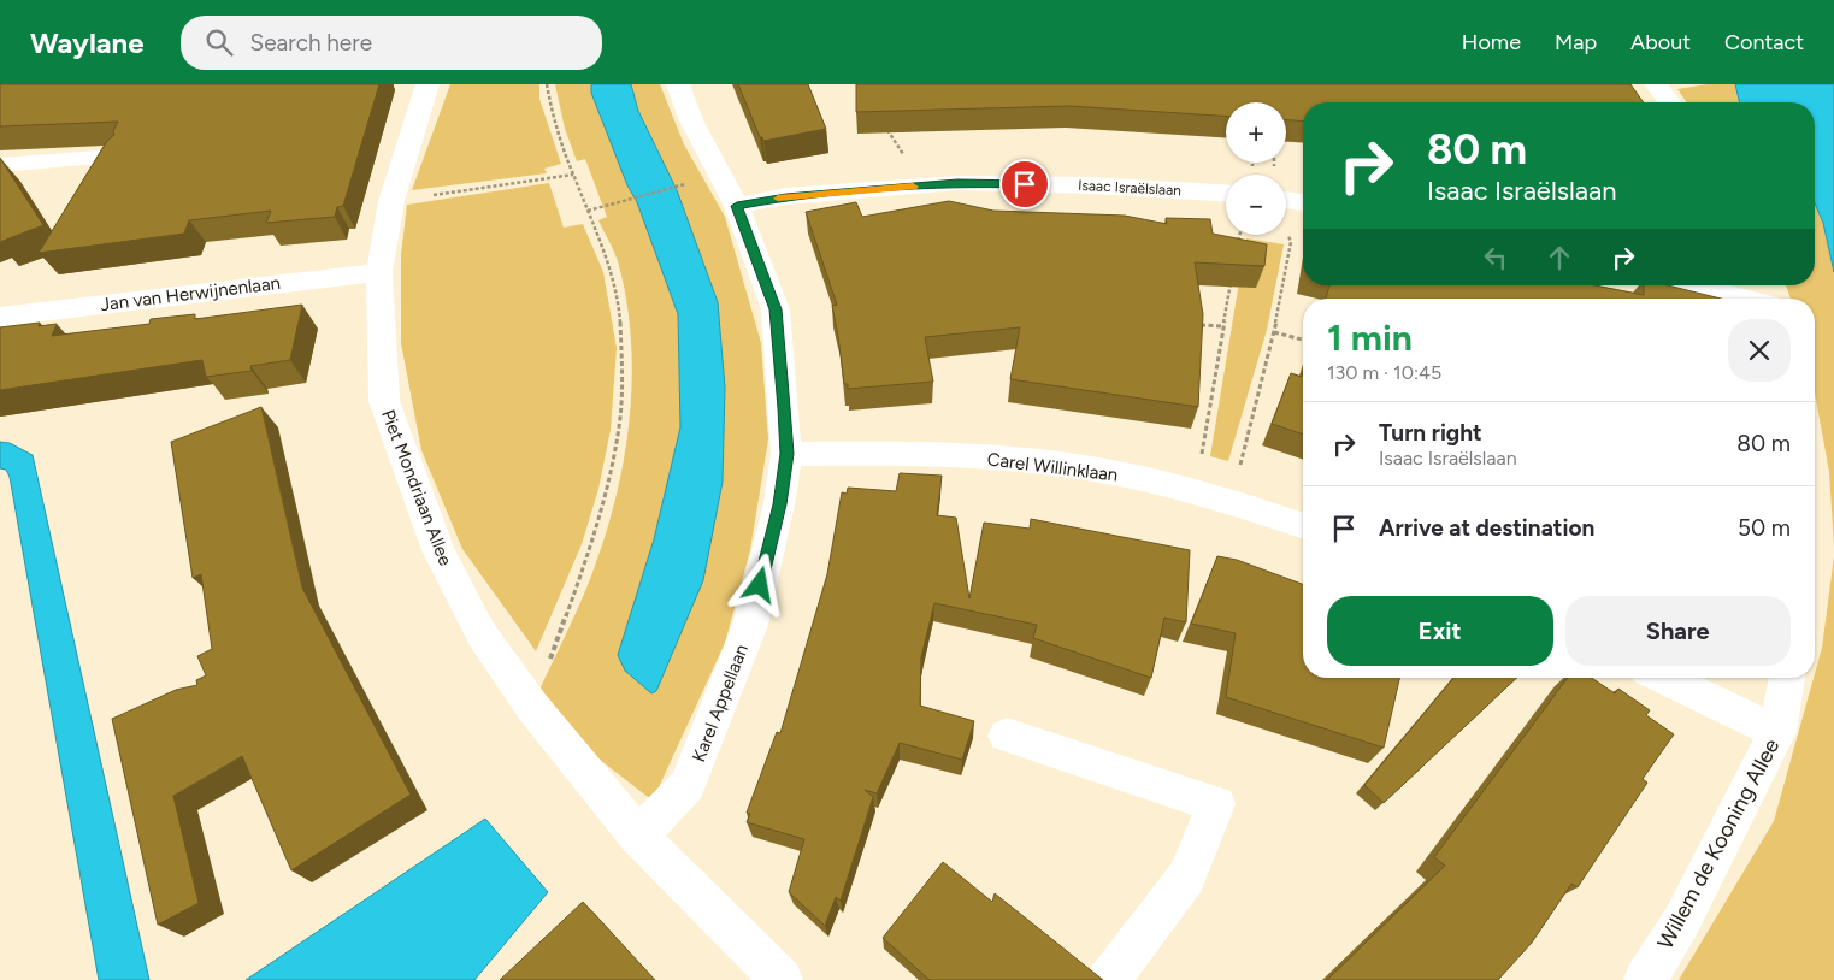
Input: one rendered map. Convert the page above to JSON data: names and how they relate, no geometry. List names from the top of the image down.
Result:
{
  "streets": {
    "street": [
      "Isaac Israëlslaan",
      "Jan van Herwijnenlaan",
      "Carel Willinklaan",
      "Piet Mondriaan Allee",
      "Karel Appellaan",
      "Willem de Kooning Allee"
    ]
  },
  "crossings": [
    ["Isaac Israëlslaan", "Karel Appellaan"],
    ["Jan van Herwijnenlaan", "Piet Mondriaan Allee"],
    ["Carel Willinklaan", "Karel Appellaan"],
    ["Piet Mondriaan Allee", "Karel Appellaan"]
  ],
  "page": {
    "header": "Waylane",
    "search": "Search here",
    "nav": [
      "Home",
      "Map",
      "About",
      "Contact"
    ],
    "map_buttons": ["+", "−"],
    "turn": ["80 m", "Isaac Israëlslaan"],
    "heading": ["1 min", "130 m · 10:45"],
    "list": [
      {
        "name": "Turn right",
        "note": "Isaac Israëlslaan",
        "value": "80 m"
      },
      {
        "name": "Arrive at destination",
        "value": "50 m"
      }
    ],
    "buttons": ["Exit", "Share"]
  }
}
